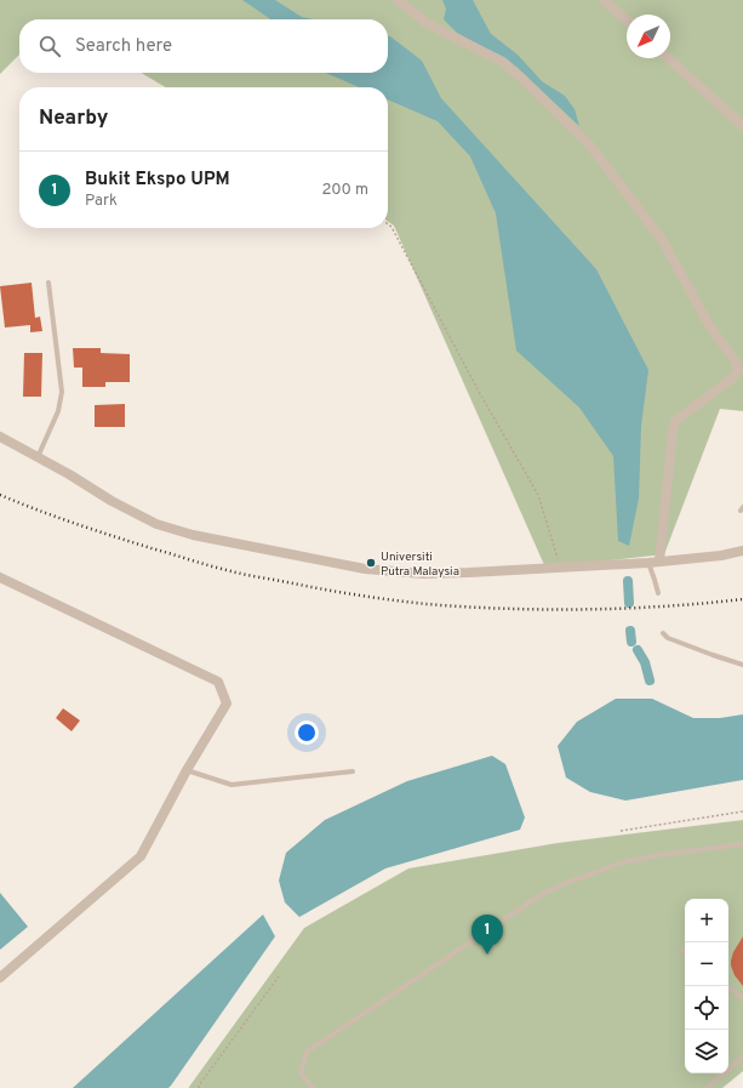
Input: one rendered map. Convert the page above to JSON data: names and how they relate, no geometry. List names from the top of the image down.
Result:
{
  "places": ["Universiti Putra Malaysia"],
  "north": "bottom left",
  "page": {
    "search": "Search here",
    "heading": "Nearby",
    "list": [
      {
        "mark": "1",
        "name": "Bukit Ekspo UPM",
        "note": "Park",
        "value": "200 m"
      }
    ],
    "map_buttons": ["+", "−"],
    "pins": "1"
  }
}
